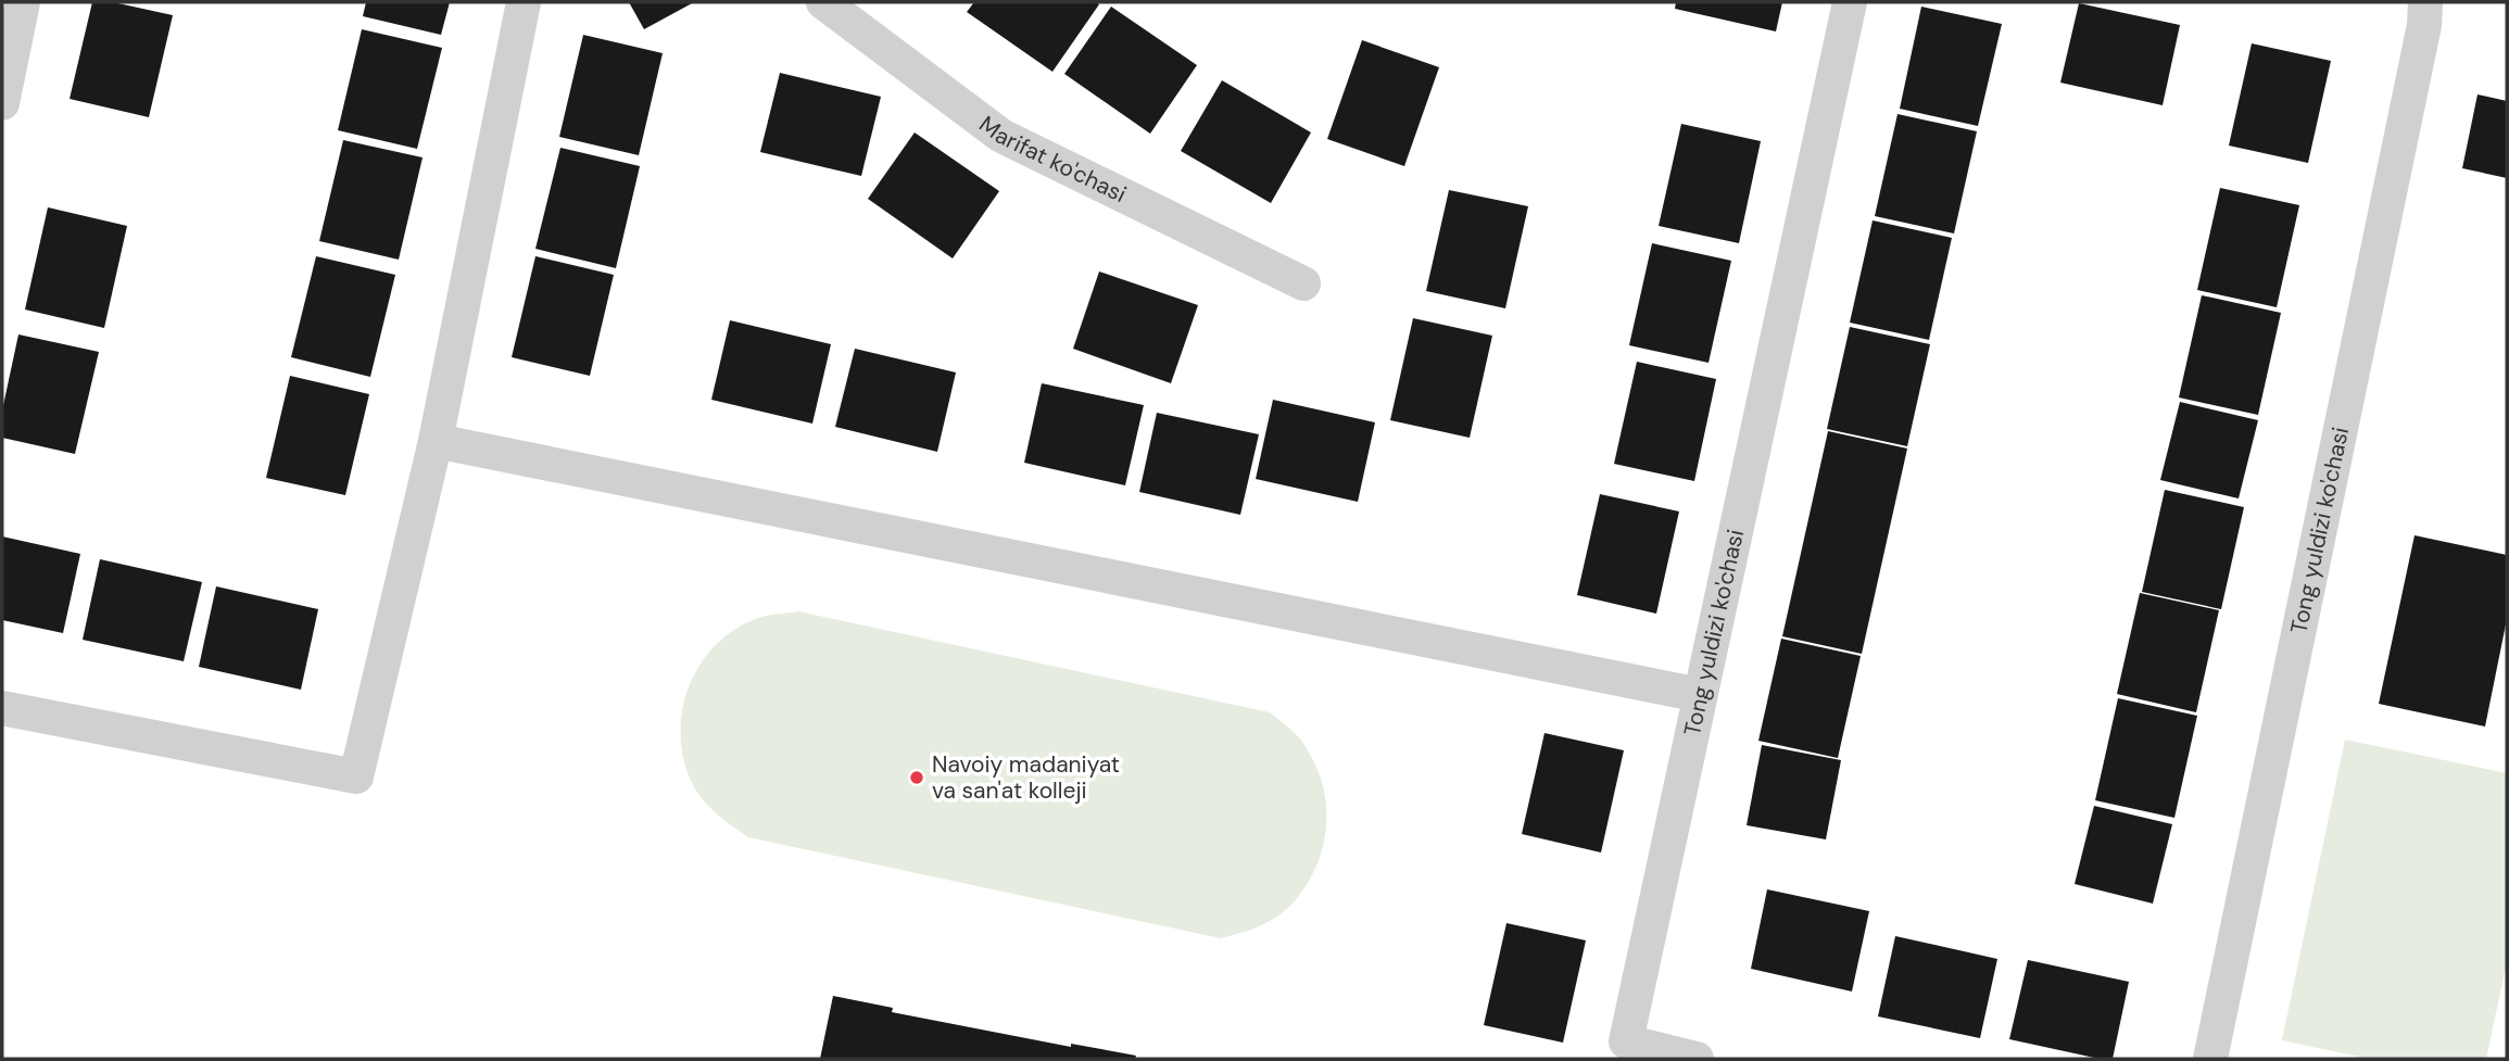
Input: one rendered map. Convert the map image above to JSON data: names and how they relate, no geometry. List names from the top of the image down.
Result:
{
  "streets": {
    "street": ["Marifat ko'chasi", "Tong yuldizi ko'chasi"]
  },
  "places": ["Navoiy madaniyat va san'at kolleji"]
}
